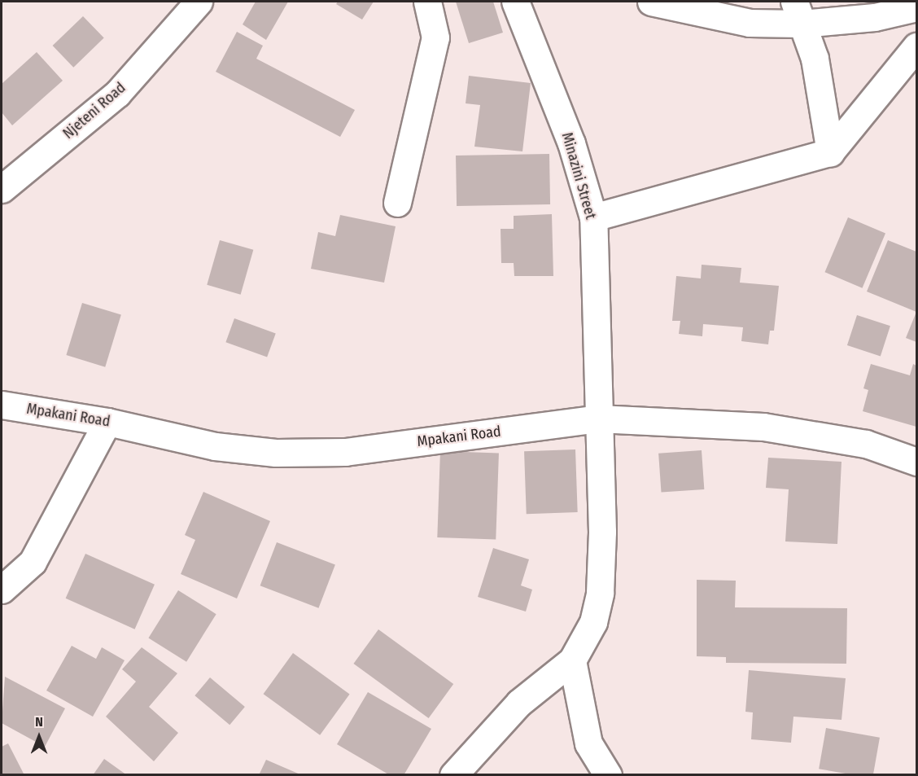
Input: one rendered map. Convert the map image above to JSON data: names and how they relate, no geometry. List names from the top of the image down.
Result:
{
  "streets": {
    "street": ["Njeteni Road", "Minazini Street", "Mpakani Road"]
  },
  "crossings": [
    ["Minazini Street", "Mpakani Road"]
  ],
  "north": "top"
}
